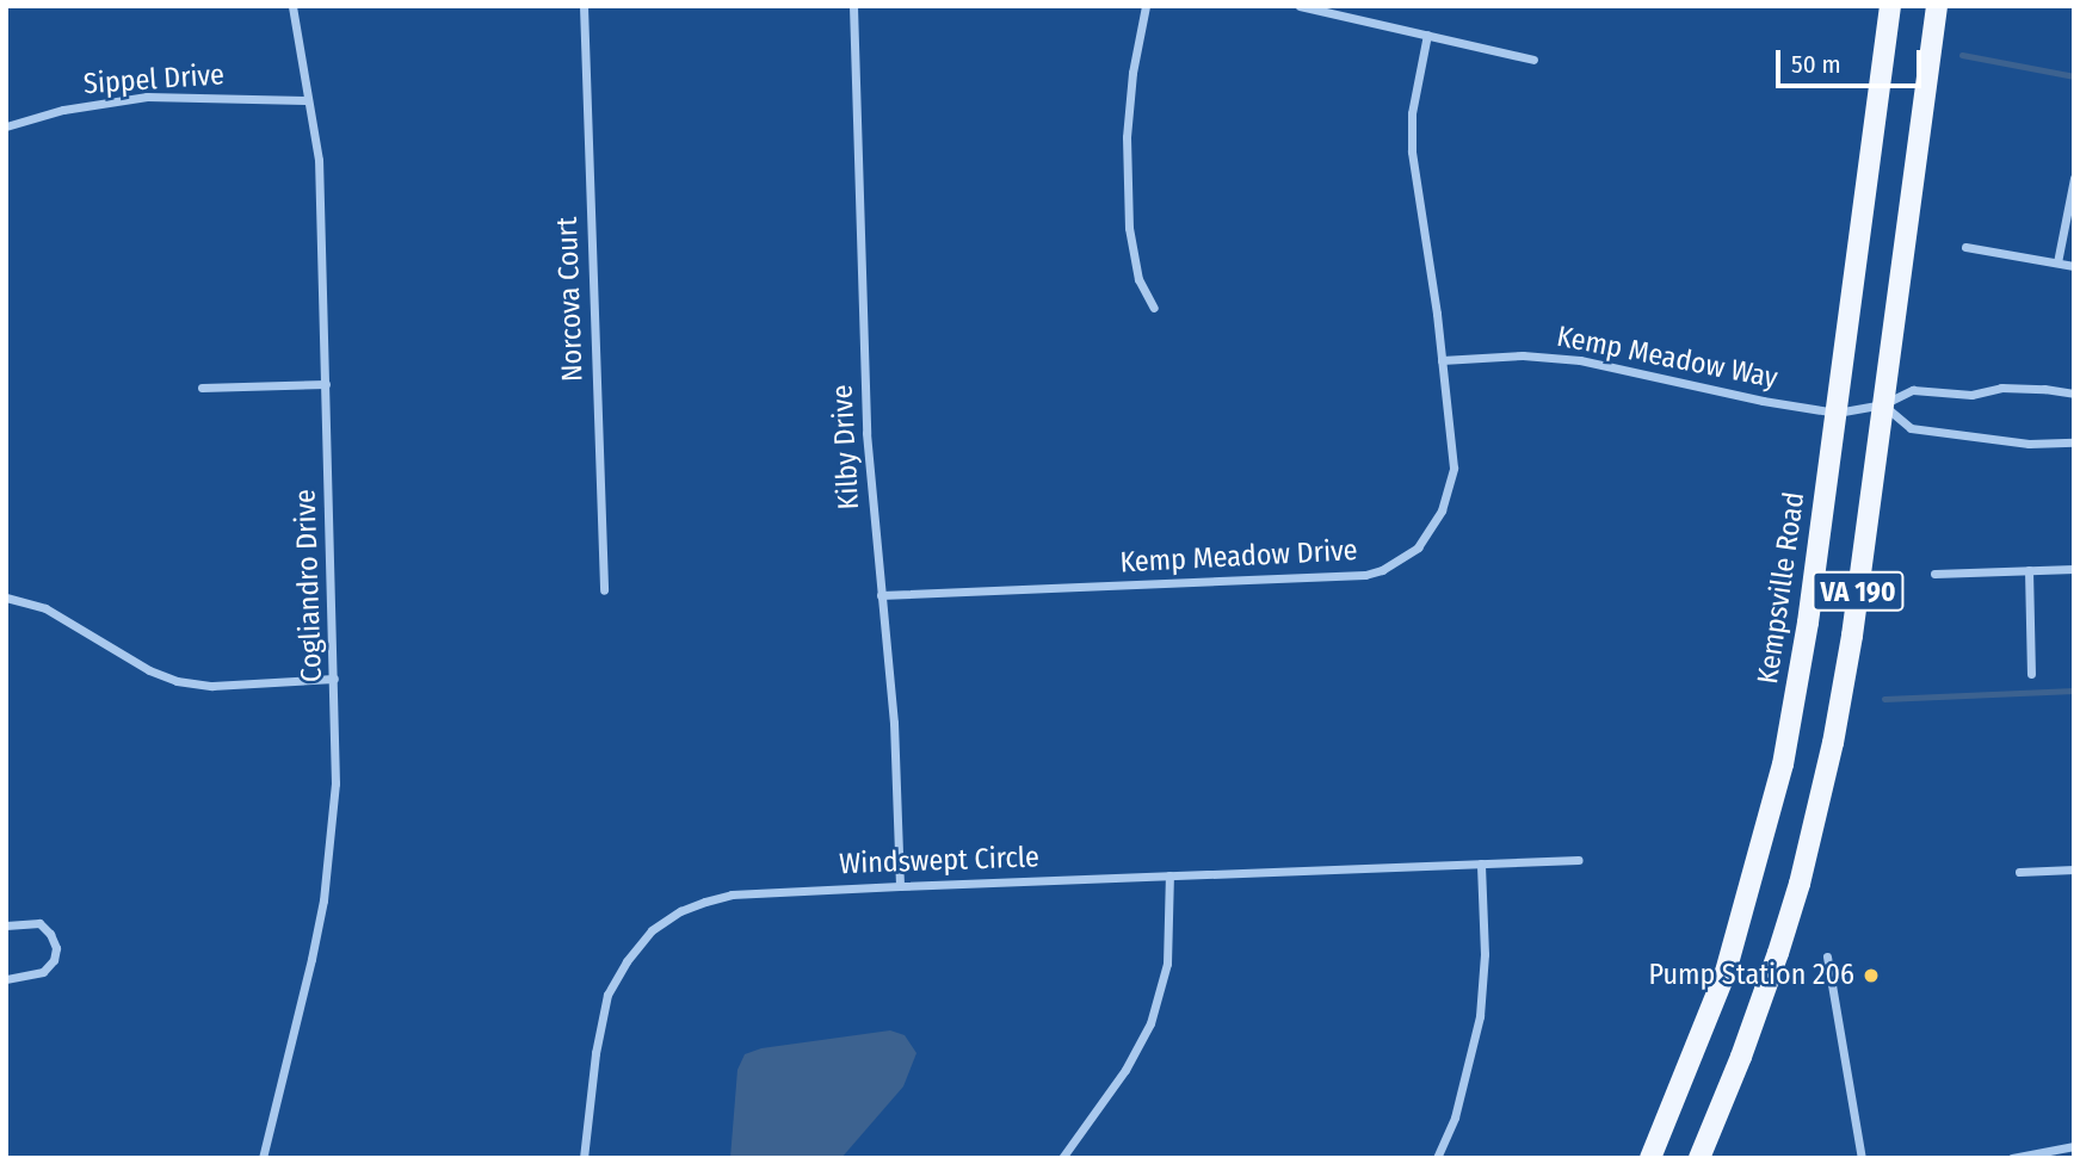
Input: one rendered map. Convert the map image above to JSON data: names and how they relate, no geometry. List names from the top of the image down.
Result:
{
  "streets": {
    "main road": ["Kempsville Road", "VA 190"],
    "street": [
      "Sippel Drive",
      "Norcova Court",
      "Kemp Meadow Way",
      "Kilby Drive",
      "Kemp Meadow Drive",
      "Cogliandro Drive",
      "Windswept Circle"
    ]
  },
  "crossings": [
    ["Sippel Drive", "Cogliandro Drive"],
    ["Kemp Meadow Way", "Kemp Meadow Drive"],
    ["Kemp Meadow Way", "Kempsville Road"],
    ["Kemp Meadow Way", "VA 190"],
    ["Kilby Drive", "Kemp Meadow Drive"],
    ["Kilby Drive", "Windswept Circle"]
  ],
  "places": ["Pump Station 206"],
  "scale_bar": "50 m"
}
